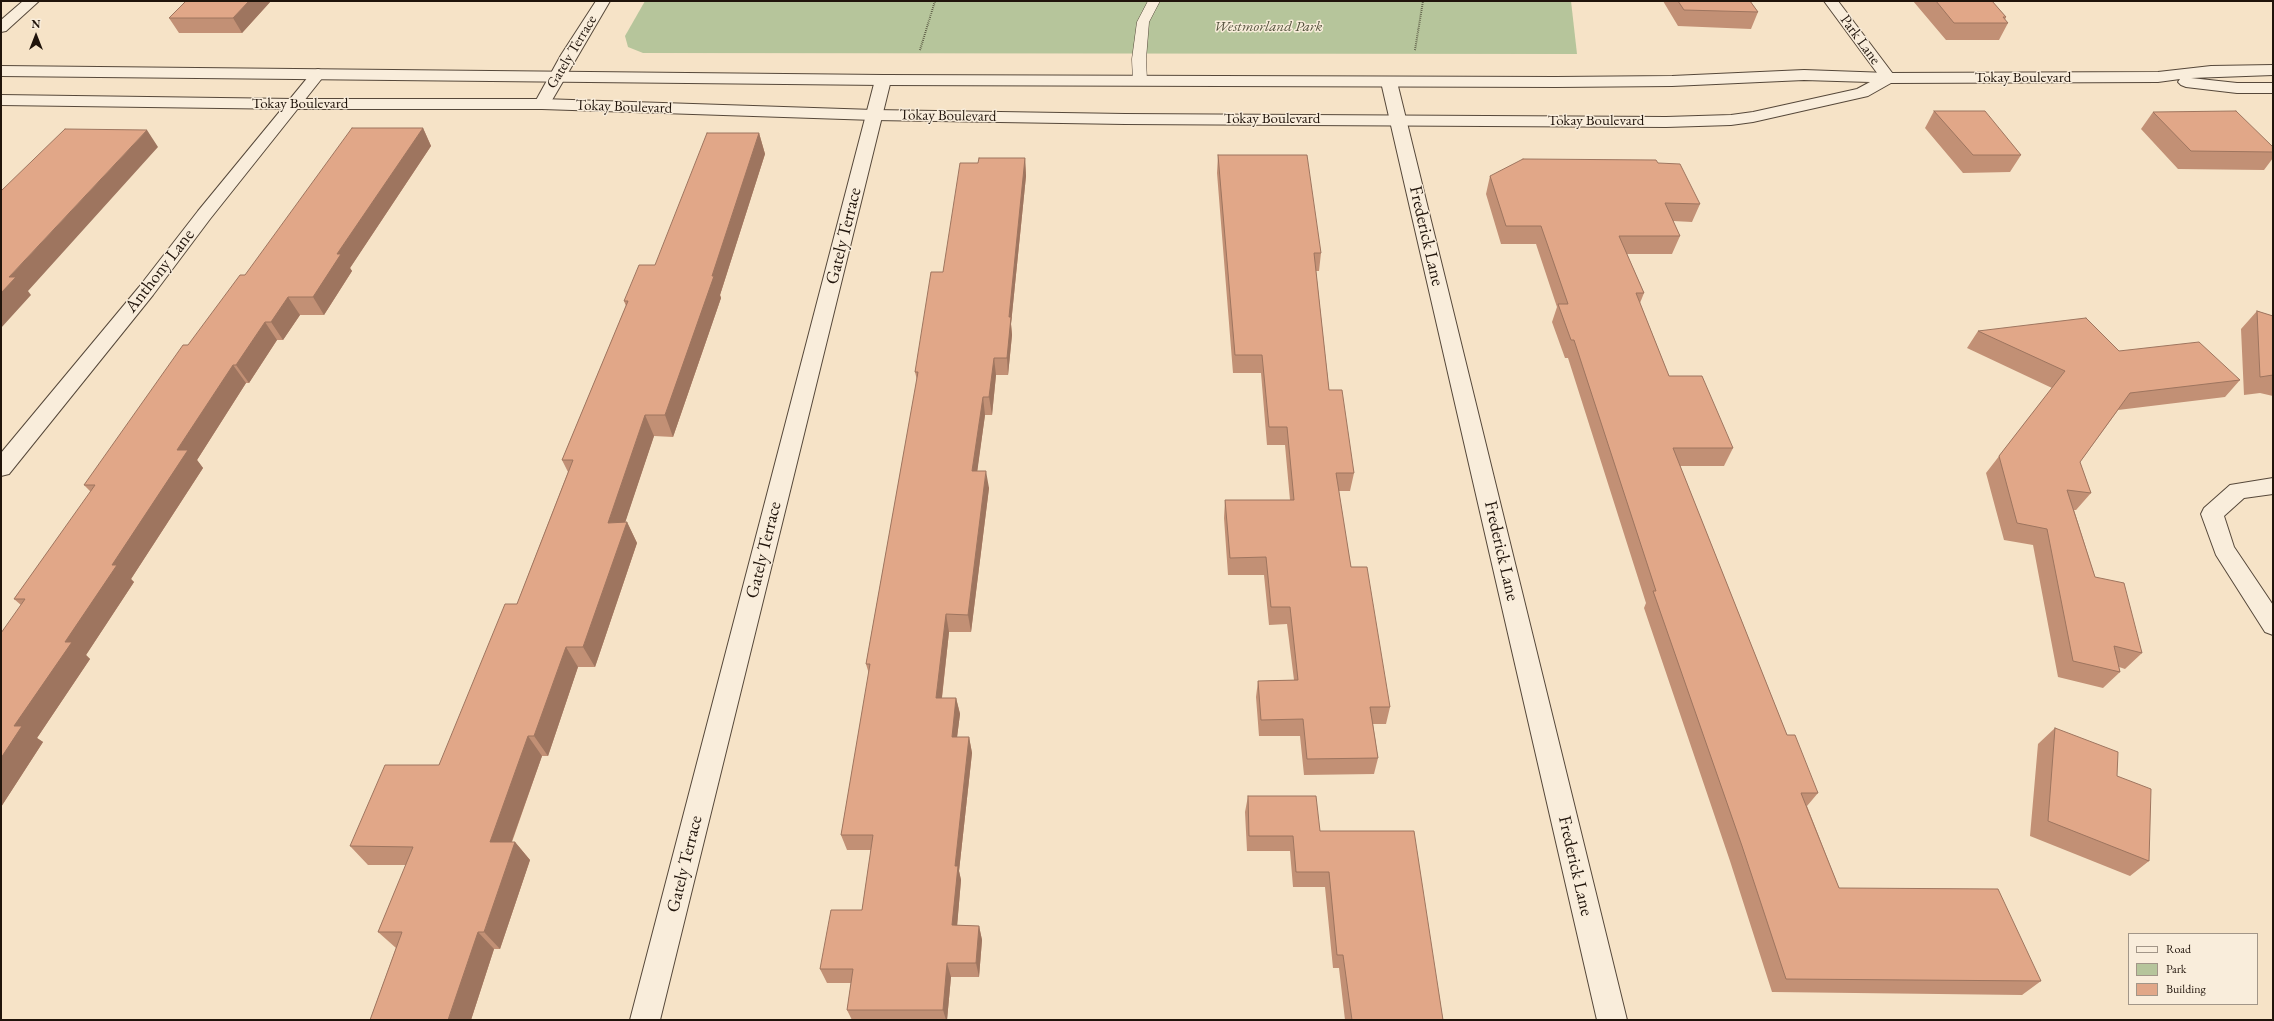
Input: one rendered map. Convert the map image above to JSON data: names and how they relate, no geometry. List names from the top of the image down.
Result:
{
  "streets": {
    "street": [
      "Park Lane",
      "Gately Terrace",
      "Tokay Boulevard",
      "Frederick Lane",
      "Anthony Lane"
    ]
  },
  "crossings": [
    ["Park Lane", "Tokay Boulevard"],
    ["Gately Terrace", "Tokay Boulevard"],
    ["Tokay Boulevard", "Frederick Lane"],
    ["Tokay Boulevard", "Anthony Lane"]
  ],
  "parks": ["Westmorland Park"],
  "legend": ["Road", "Park", "Building"],
  "north": "top"
}
